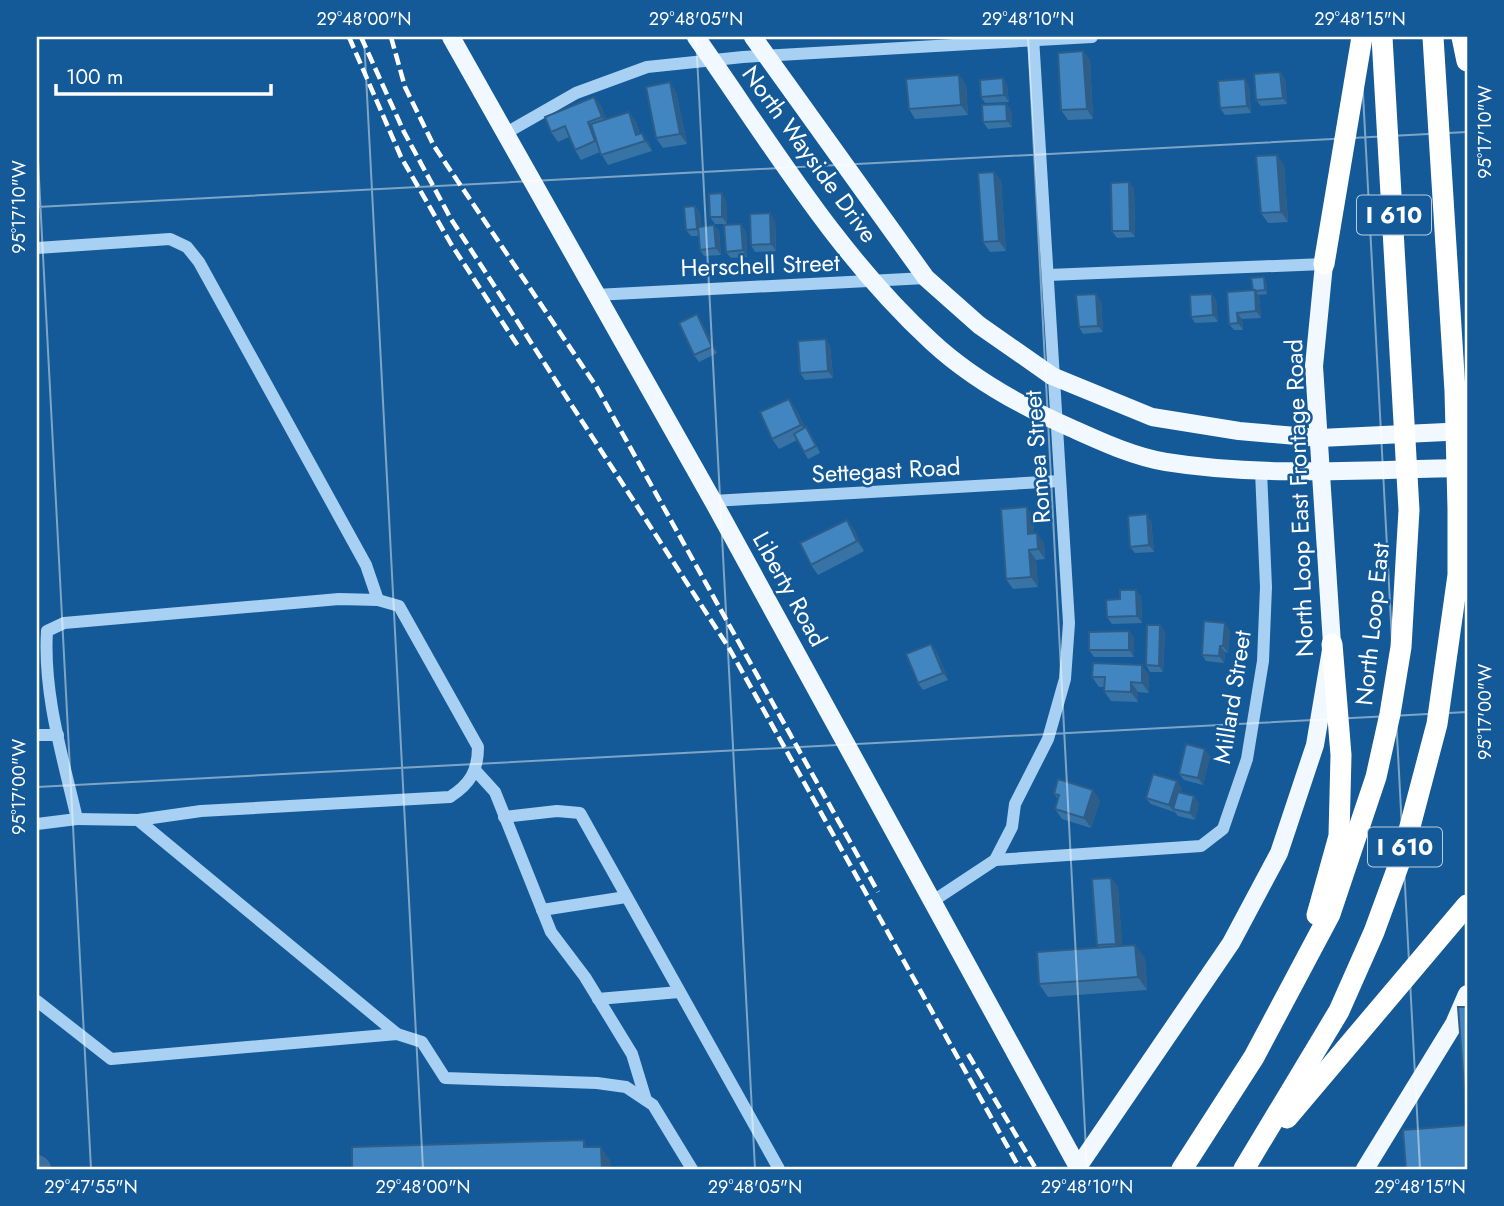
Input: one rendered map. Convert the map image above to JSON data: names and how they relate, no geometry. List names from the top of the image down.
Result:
{
  "streets": {
    "highway": ["I 610", "North Loop East"],
    "main road": ["North Wayside Drive", "North Loop East Frontage Road", "Liberty Road"],
    "street": [
      "Herschell Street",
      "Romea Street",
      "Settegast Road",
      "Millard Street"
    ]
  },
  "crossings": [
    ["North Wayside Drive", "Herschell Street"],
    ["North Wayside Drive", "Romea Street"],
    ["North Wayside Drive", "North Loop East Frontage Road"],
    ["North Wayside Drive", "Millard Street"],
    ["Herschell Street", "Liberty Road"],
    ["Romea Street", "Settegast Road"],
    ["Romea Street", "Millard Street"],
    ["Settegast Road", "Liberty Road"],
    ["North Loop East Frontage Road", "Liberty Road"],
    ["Liberty Road", "Millard Street"]
  ],
  "scale_bar": "100 m",
  "coordinates": [
    "29°48'00\"N",
    "29°48'05\"N",
    "29°48'10\"N",
    "29°48'15\"N",
    "95°17'10\"W",
    "95°17'00\"W",
    "29°47'55\"N"
  ]
}
